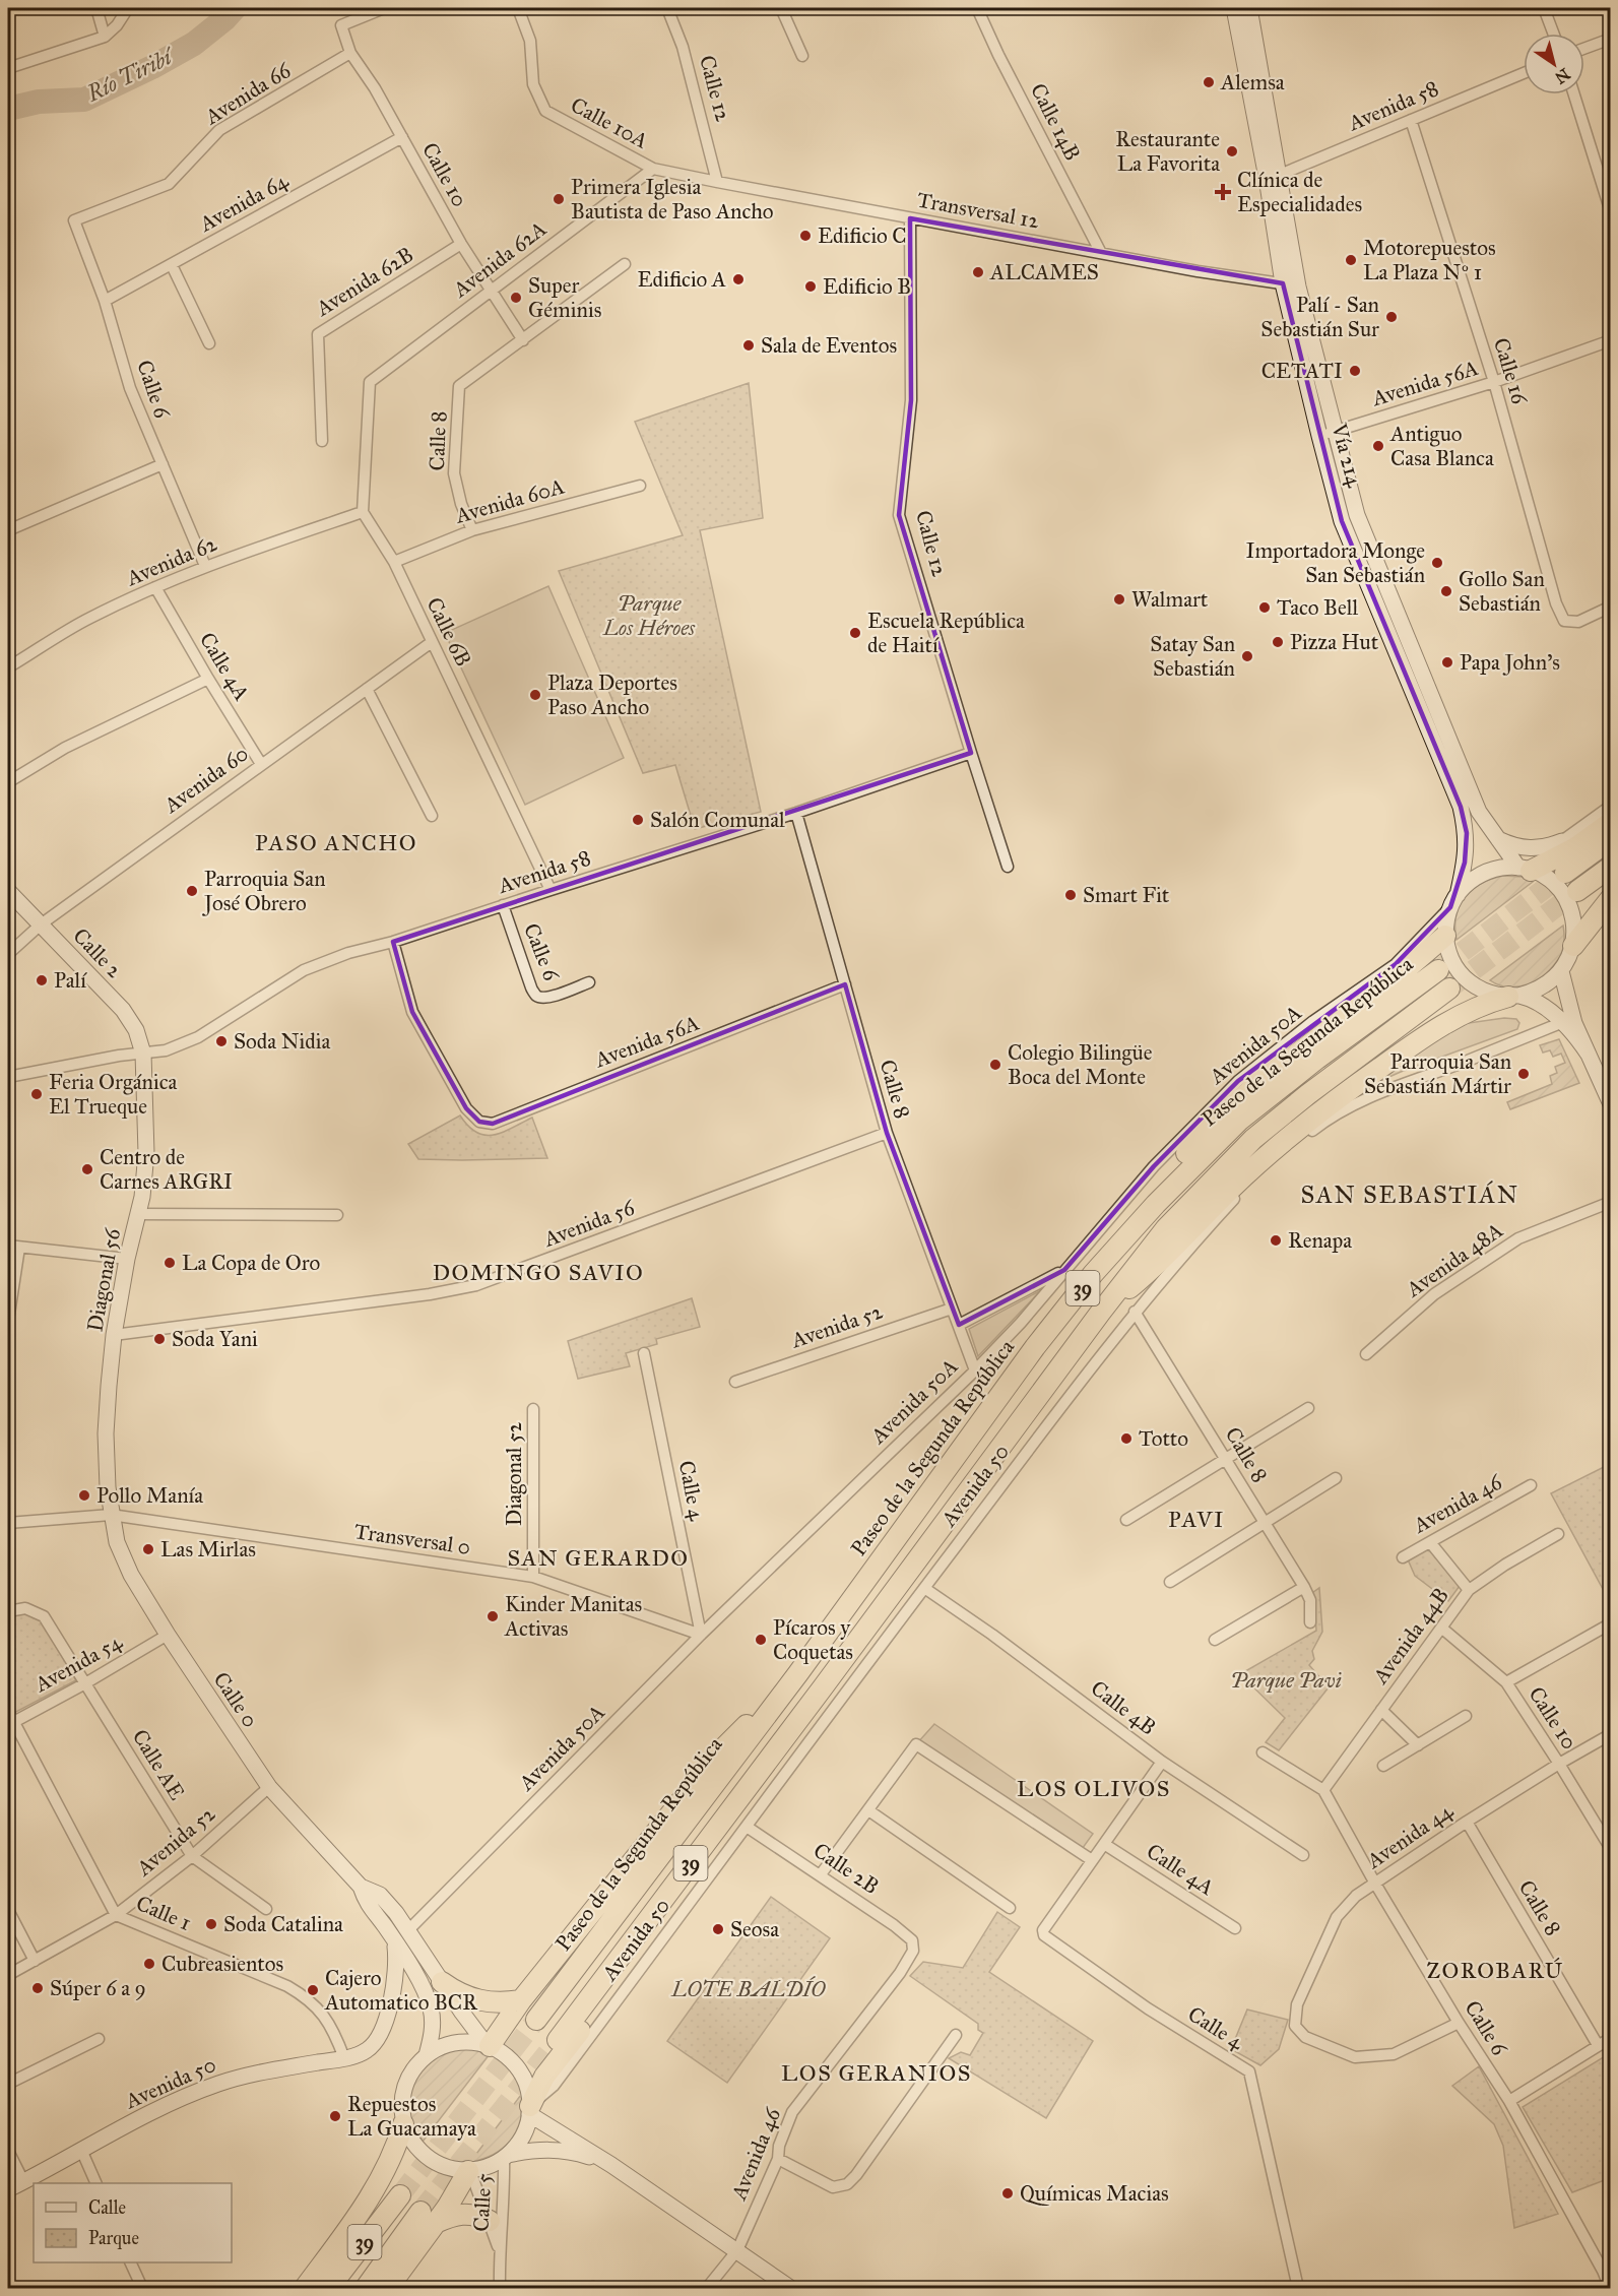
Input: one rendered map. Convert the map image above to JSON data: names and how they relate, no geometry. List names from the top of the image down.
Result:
{
  "streets": {
    "highway": ["Paseo de la Segunda República", "39"],
    "main road": [
      "Vía 214",
      "Calle 2",
      "Diagonal 56",
      "Avenida 50",
      "Calle 0"
    ],
    "street": [
      "Calle 12",
      "Avenida 66",
      "Avenida 58",
      "Calle 14B",
      "Calle 10A",
      "Calle 10",
      "Avenida 64",
      "Transversal 12",
      "Avenida 62A",
      "Avenida 62B",
      "Calle 16",
      "Avenida 56A",
      "Calle 6",
      "Calle 8",
      "Avenida 60A",
      "Avenida 62",
      "Calle 6B",
      "Calle 4A",
      "Avenida 60",
      "Avenida 50A",
      "Avenida 56",
      "Avenida 48A",
      "Avenida 52",
      "Diagonal 52",
      "Calle 4",
      "Avenida 46",
      "Transversal 0",
      "Avenida 44B",
      "Avenida 54",
      "Calle 4B",
      "Calle AE",
      "Avenida 44",
      "Calle 2B",
      "Calle 1",
      "Calle 5"
    ]
  },
  "crossings": [
    ["Calle 12", "Avenida 58"],
    ["Calle 12", "Transversal 12"],
    ["Avenida 66", "Calle 10"],
    ["Avenida 66", "Calle 6"],
    ["Avenida 58", "Calle 16"],
    ["Avenida 58", "Avenida 56A"],
    ["Avenida 58", "Calle 6"],
    ["Avenida 58", "Calle 8"],
    ["Avenida 58", "Vía 214"],
    ["Avenida 58", "Calle 6B"],
    ["Avenida 58", "Calle 2"],
    ["Avenida 58", "Diagonal 56"],
    ["Calle 14B", "Transversal 12"],
    ["Calle 10A", "Transversal 12"],
    ["Calle 10A", "Avenida 62A"],
    ["Calle 10", "Avenida 64"],
    ["Calle 10", "Avenida 62A"],
    ["Calle 10", "Avenida 62B"],
    ["Calle 10", "Calle 8"],
    ["Calle 10", "Avenida 44B"],
    ["Calle 10", "Avenida 44"],
    ["Avenida 64", "Calle 6"],
    ["Transversal 12", "Avenida 62A"],
    ["Transversal 12", "Vía 214"],
    ["Avenida 62A", "Avenida 62"],
    ["Avenida 62A", "Calle 6B"],
    ["Calle 16", "Avenida 56A"],
    ["Avenida 56A", "Calle 8"],
    ["Avenida 56A", "Vía 214"],
    ["Calle 6", "Avenida 62"],
    ["Calle 6", "Avenida 44B"],
    ["Calle 6", "Avenida 44"],
    ["Calle 8", "Avenida 60A"],
    ["Calle 8", "Avenida 50A"],
    ["Calle 8", "Avenida 56"],
    ["Calle 8", "Avenida 52"],
    ["Calle 8", "Avenida 50"],
    ["Calle 8", "Avenida 44"],
    ["Vía 214", "Avenida 50A"],
    ["Avenida 60A", "Calle 6B"],
    ["Avenida 62", "Calle 6B"],
    ["Avenida 62", "Calle 4A"],
    ["Calle 6B", "Avenida 60"],
    ["Calle 4A", "Avenida 60"],
    ["Avenida 60", "Calle 2"],
    ["Calle 2", "Diagonal 56"],
    ["Avenida 50A", "Calle 4"],
    ["Avenida 50A", "Transversal 0"],
    ["Avenida 50A", "Calle 0"],
    ["Avenida 56", "Diagonal 56"],
    ["Diagonal 56", "Transversal 0"],
    ["Diagonal 56", "Calle 0"],
    ["Avenida 52", "Calle 0"],
    ["Avenida 52", "Calle AE"],
    ["Avenida 52", "Calle 1"],
    ["Diagonal 52", "Transversal 0"],
    ["Avenida 50", "Calle 0"],
    ["Avenida 50", "Calle 4B"],
    ["Avenida 50", "Calle 2B"],
    ["Avenida 50", "Calle 1"],
    ["Avenida 50", "Calle 5"],
    ["Calle 4", "Transversal 0"],
    ["Avenida 46", "Calle 2B"],
    ["Transversal 0", "Calle 0"],
    ["Avenida 54", "Calle 0"],
    ["Avenida 54", "Calle AE"],
    ["Avenida 54", "Calle 1"],
    ["Calle 0", "Calle 5"]
  ],
  "districts": [
    "PASO ANCHO",
    "SAN SEBASTIÁN",
    "DOMINGO SAVIO",
    "PAVI",
    "SAN GERARDO",
    "LOS OLIVOS",
    "ZOROBARÚ",
    "LOS GERANIOS"
  ],
  "water": ["Río Tiribí"],
  "parks": ["Parque Los Héroes", "Parque Pavi", "LOTE BALDÍO"],
  "places": {
    "other": [
      "Alemsa",
      "Restaurante La Favorita",
      "Primera Iglesia Bautista de Paso Ancho",
      "Edificio C",
      "Motorepuestos La Plaza Nº 1",
      "ALCAMES",
      "Edificio A",
      "Edificio B",
      "Super Géminis",
      "Palí - San Sebastián Sur",
      "Sala de Eventos",
      "CETATI",
      "Antiguo Casa Blanca",
      "Importadora Monge San Sebastián",
      "Gollo San Sebastián",
      "Walmart",
      "Taco Bell",
      "Escuela República de Haití",
      "Pizza Hut",
      "Satay San Sebastián",
      "Papa John's",
      "Plaza Deportes Paso Ancho",
      "Salón Comunal",
      "Parroquia San José Obrero",
      "Smart Fit",
      "Palí",
      "Soda Nidia",
      "Colegio Bilingüe Boca del Monte",
      "Parroquia San Sebastián Mártir",
      "Feria Orgánica El Trueque",
      "Centro de Carnes ARGRI",
      "Renapa",
      "La Copa de Oro",
      "Soda Yani",
      "Totto",
      "Pollo Manía",
      "Las Mirlas",
      "Kinder Manitas Activas",
      "Pícaros y Coquetas",
      "Soda Catalina",
      "Seosa",
      "Cubreasientos",
      "Súper 6 a 9",
      "Cajero Automatico BCR",
      "Repuestos La Guacamaya",
      "Químicas Macias"
    ],
    "health": ["Clínica de Especialidades"]
  },
  "legend": ["Calle", "Parque"],
  "north": "bottom right"
}
